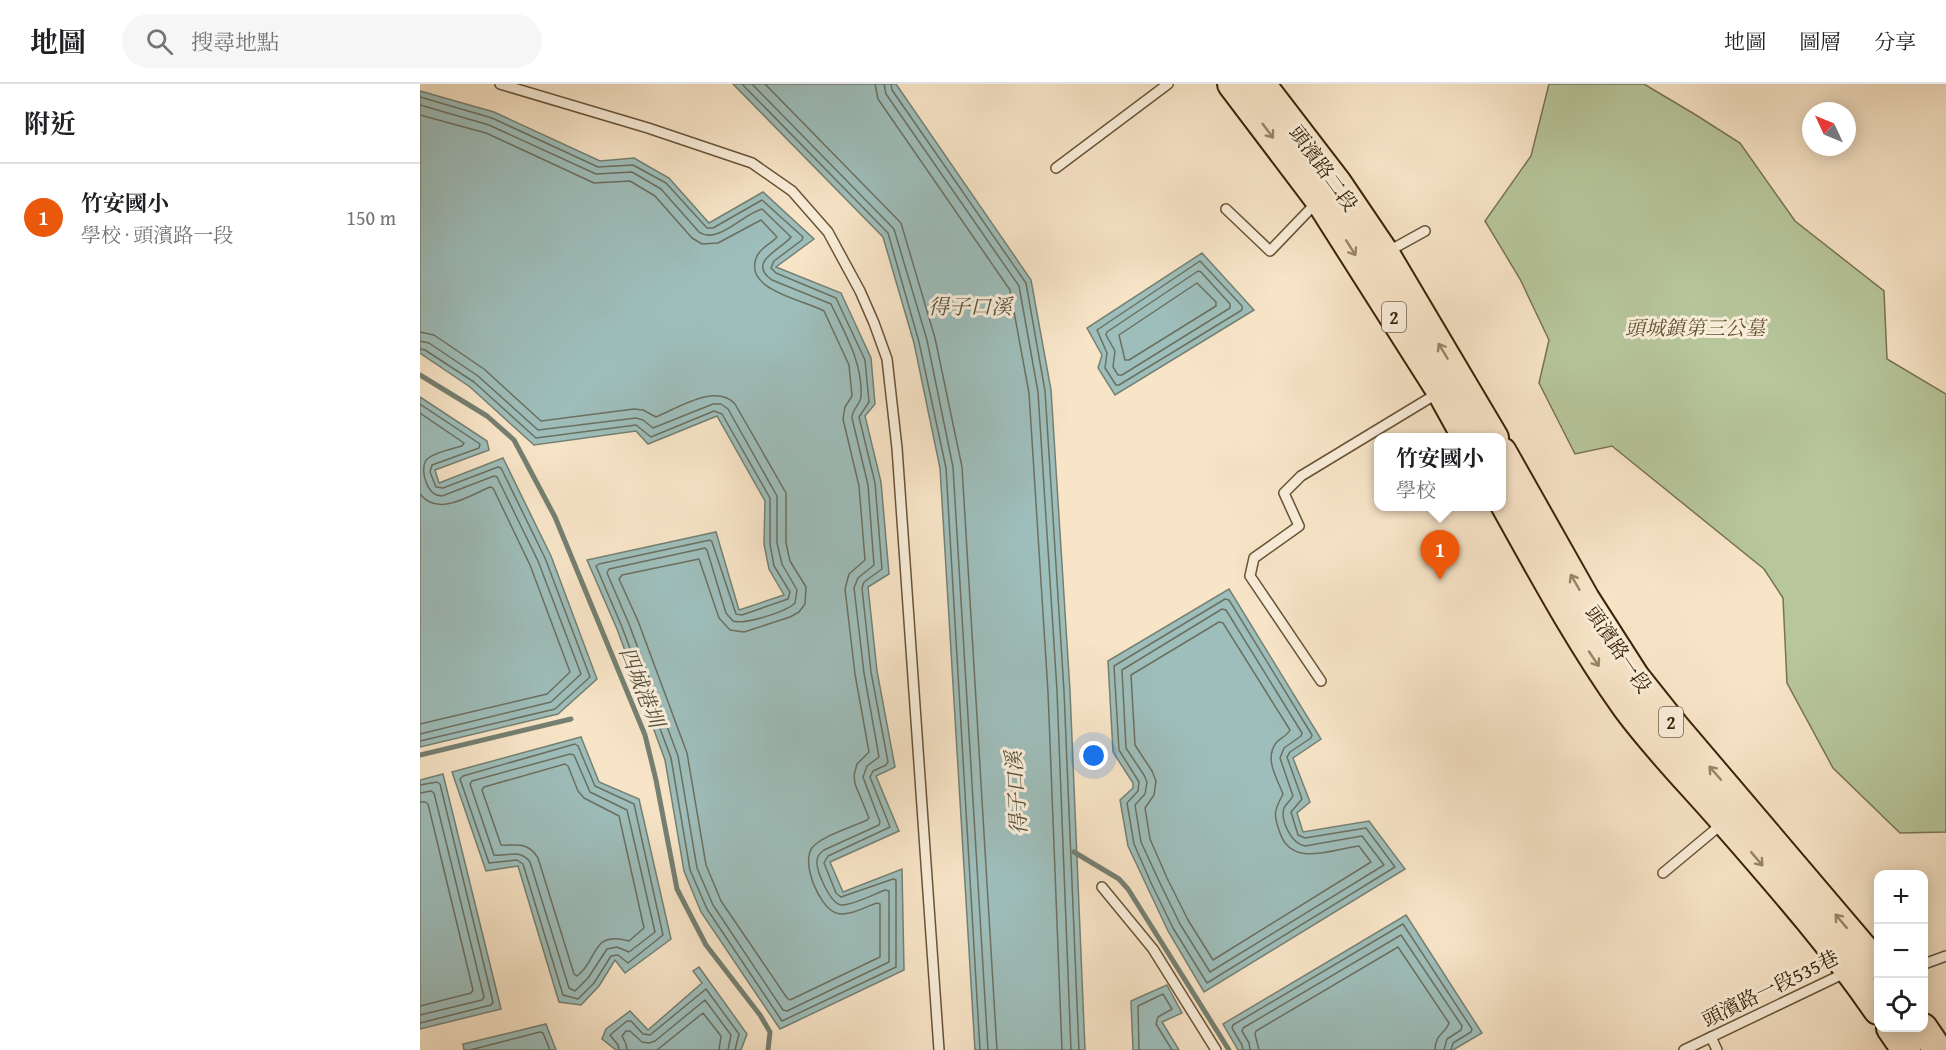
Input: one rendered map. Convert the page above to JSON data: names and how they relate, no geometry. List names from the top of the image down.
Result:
{
  "streets": {
    "main road": ["頭濱路二段", "2", "頭濱路一段"],
    "lane": ["頭濱路一段535巷"]
  },
  "crossings": [
    ["頭濱路二段", "2"],
    ["頭濱路一段", "頭濱路一段535巷"]
  ],
  "water": ["得子口溪", "四城港圳"],
  "parks": ["頭城鎮第三公墓"],
  "north": "top left",
  "page": {
    "header": "地圖",
    "search": "搜尋地點",
    "nav": ["地圖", "圖層", "分享"],
    "heading": "附近",
    "list": [
      {
        "mark": "1",
        "name": "竹安國小",
        "note": "學校 · 頭濱路一段",
        "value": "150 m"
      }
    ],
    "popup": ["竹安國小", "學校"],
    "pins": "1",
    "map_buttons": ["+", "−"]
  }
}
